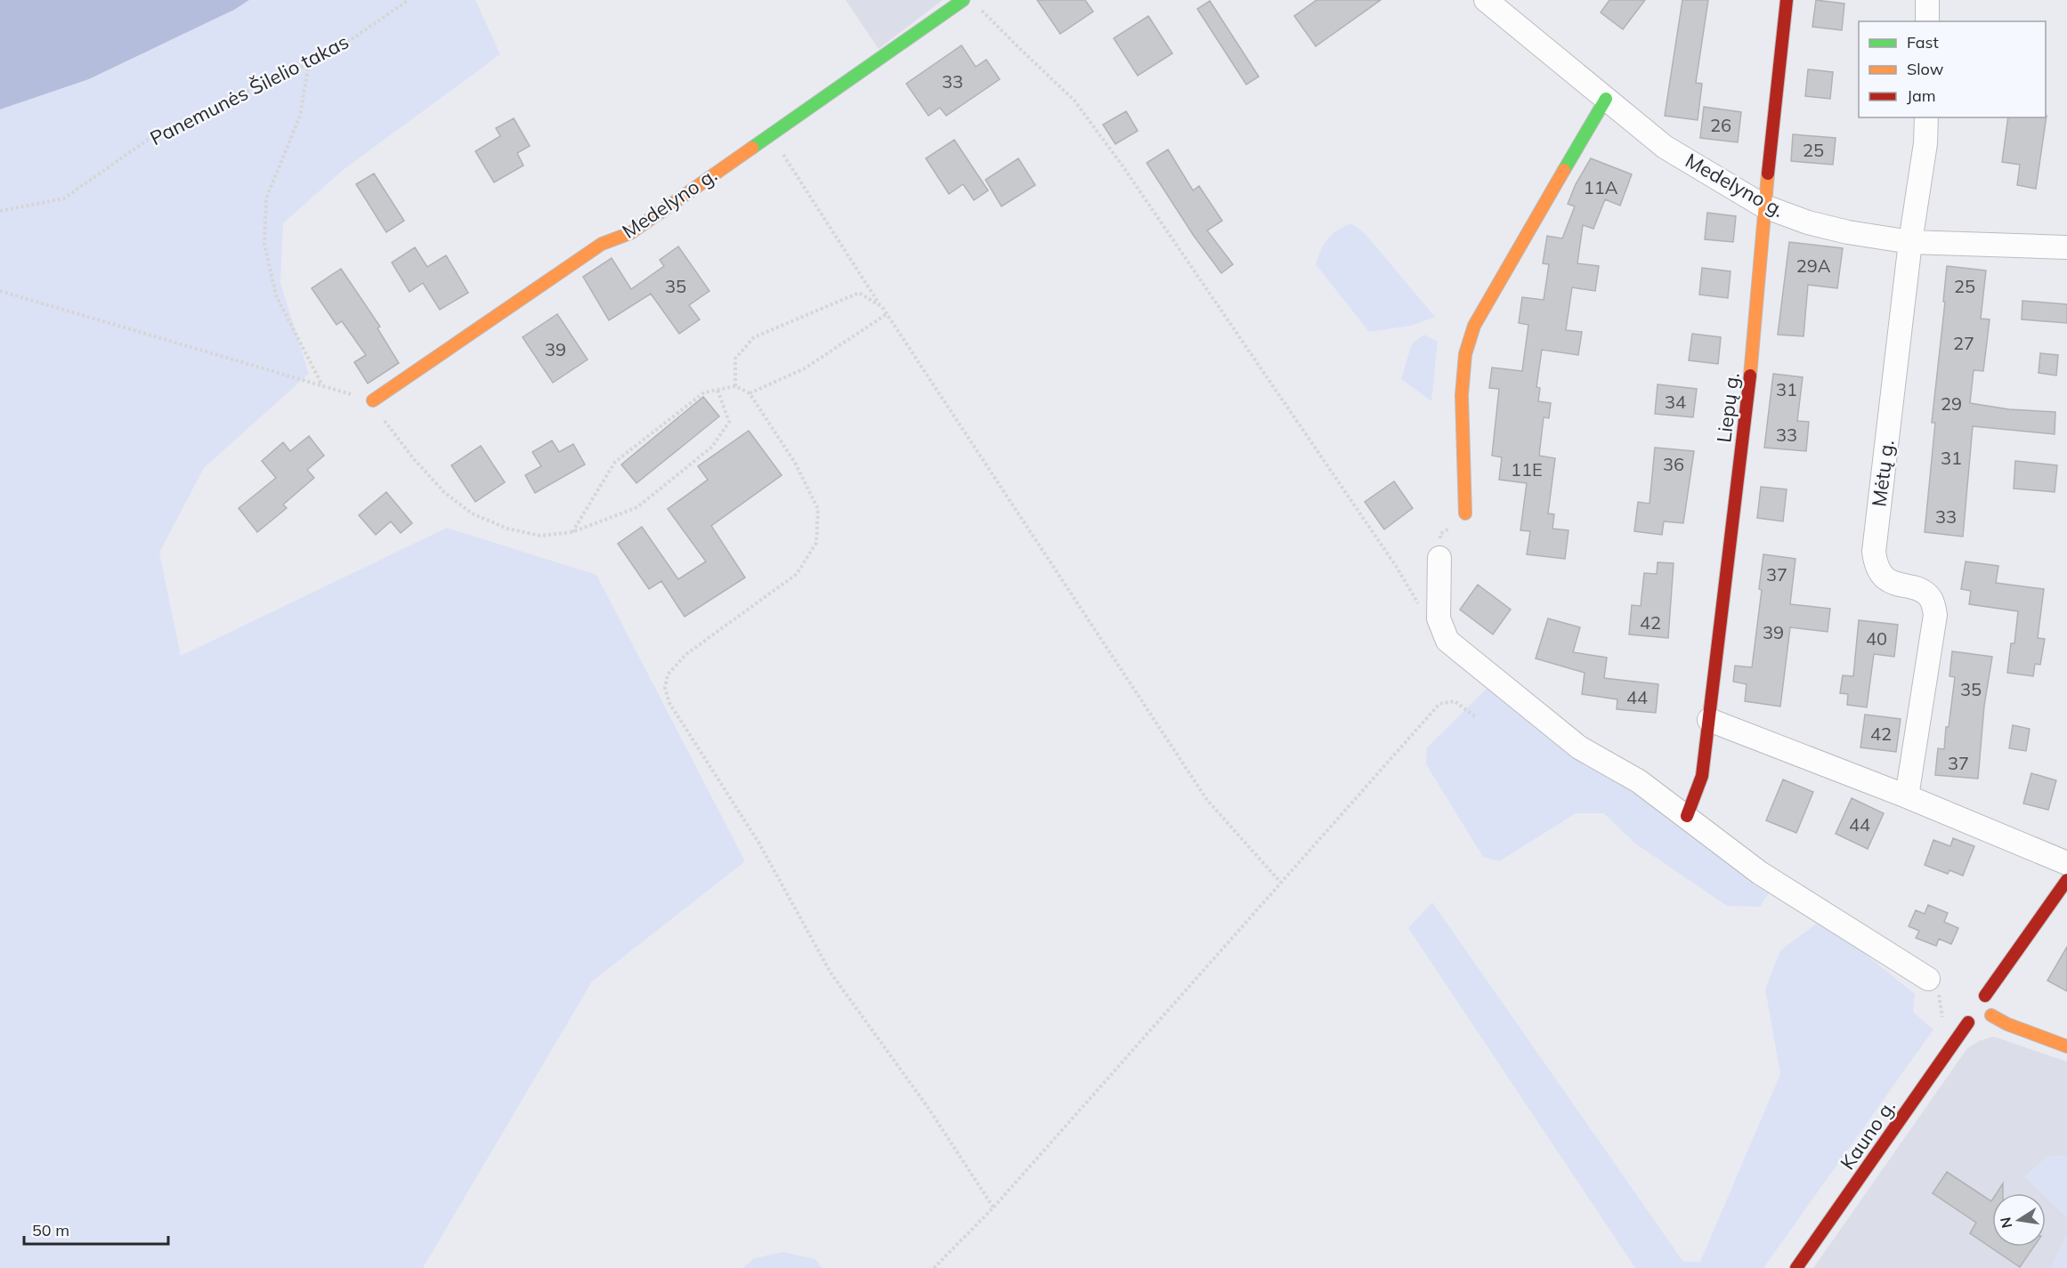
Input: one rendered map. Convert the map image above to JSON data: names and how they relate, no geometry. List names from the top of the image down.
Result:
{
  "streets": {
    "street": [
      "Medelyno g.",
      "Liepų g.",
      "Mėtų g.",
      "Kauno g."
    ],
    "path": ["Panemunės Šilelio takas"]
  },
  "crossings": [
    ["Medelyno g.", "Liepų g."],
    ["Medelyno g.", "Mėtų g."]
  ],
  "house_numbers": [
    "33",
    "26",
    "25",
    "11A",
    "29A",
    "35",
    "25",
    "27",
    "39",
    "31",
    "34",
    "29",
    "33",
    "31",
    "36",
    "11E",
    "33",
    "37",
    "42",
    "39",
    "40",
    "35",
    "44",
    "42",
    "37",
    "44"
  ],
  "legend": ["Fast", "Slow", "Jam"],
  "scale_bar": "50 m",
  "north": "left"
}
